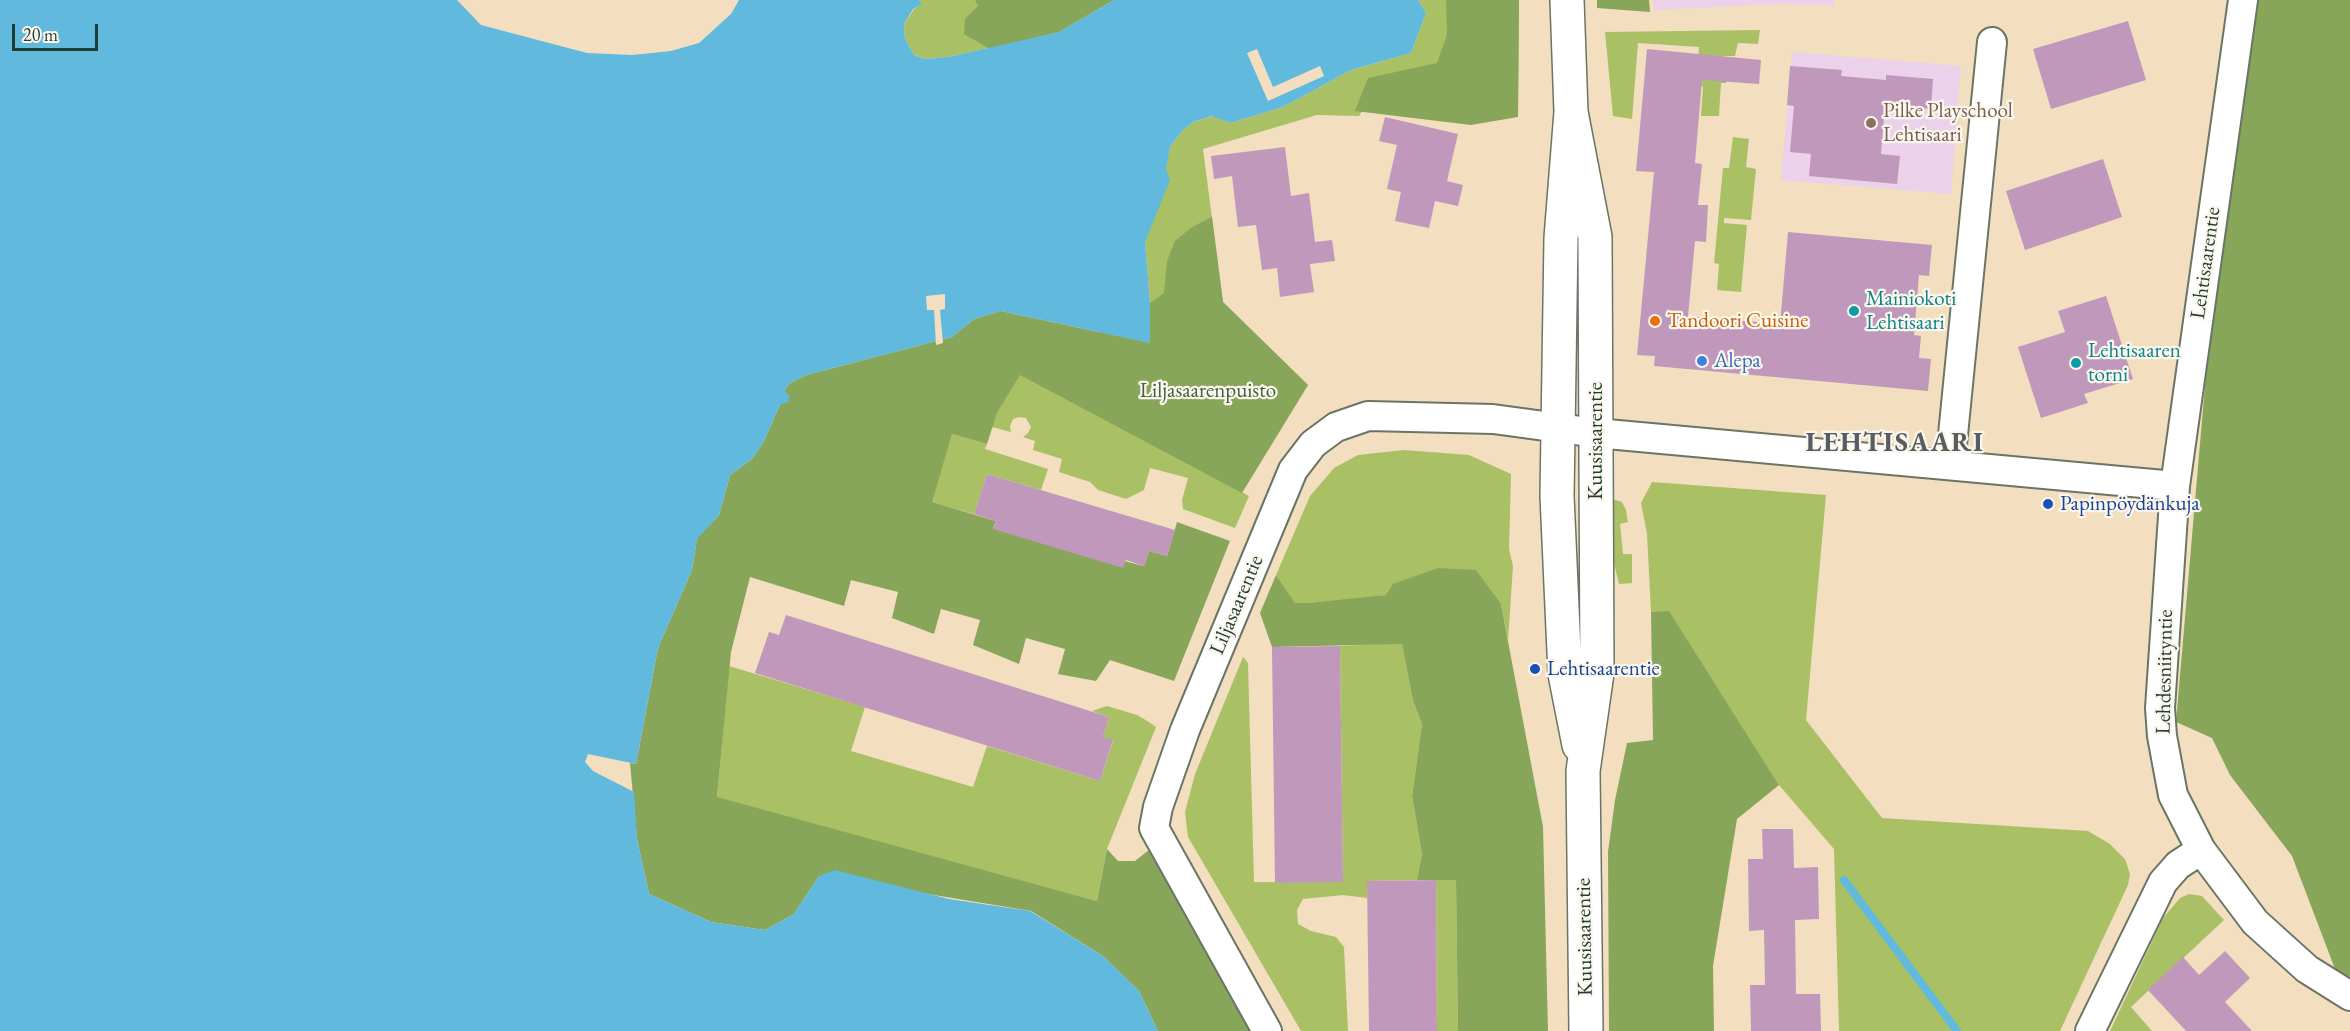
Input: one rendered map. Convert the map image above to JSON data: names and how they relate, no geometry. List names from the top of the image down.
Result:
{
  "streets": {
    "main road": ["Kuusisaarentie"],
    "street": ["Lehtisaarentie", "Liljasaarentie", "Lehdesniityntie"]
  },
  "crossings": [
    ["Lehtisaarentie", "Lehdesniityntie"],
    ["Kuusisaarentie", "Liljasaarentie"]
  ],
  "districts": ["LEHTISAARI"],
  "parks": ["Liljasaarenpuisto"],
  "places": [
    "Pilke Playschool Lehtisaari",
    "Mainiokoti Lehtisaari",
    "Tandoori Cuisine",
    "Alepa",
    "Lehtisaaren torni",
    "Papinpöydänkuja",
    "Lehtisaarentie"
  ],
  "scale_bar": "20 m"
}
